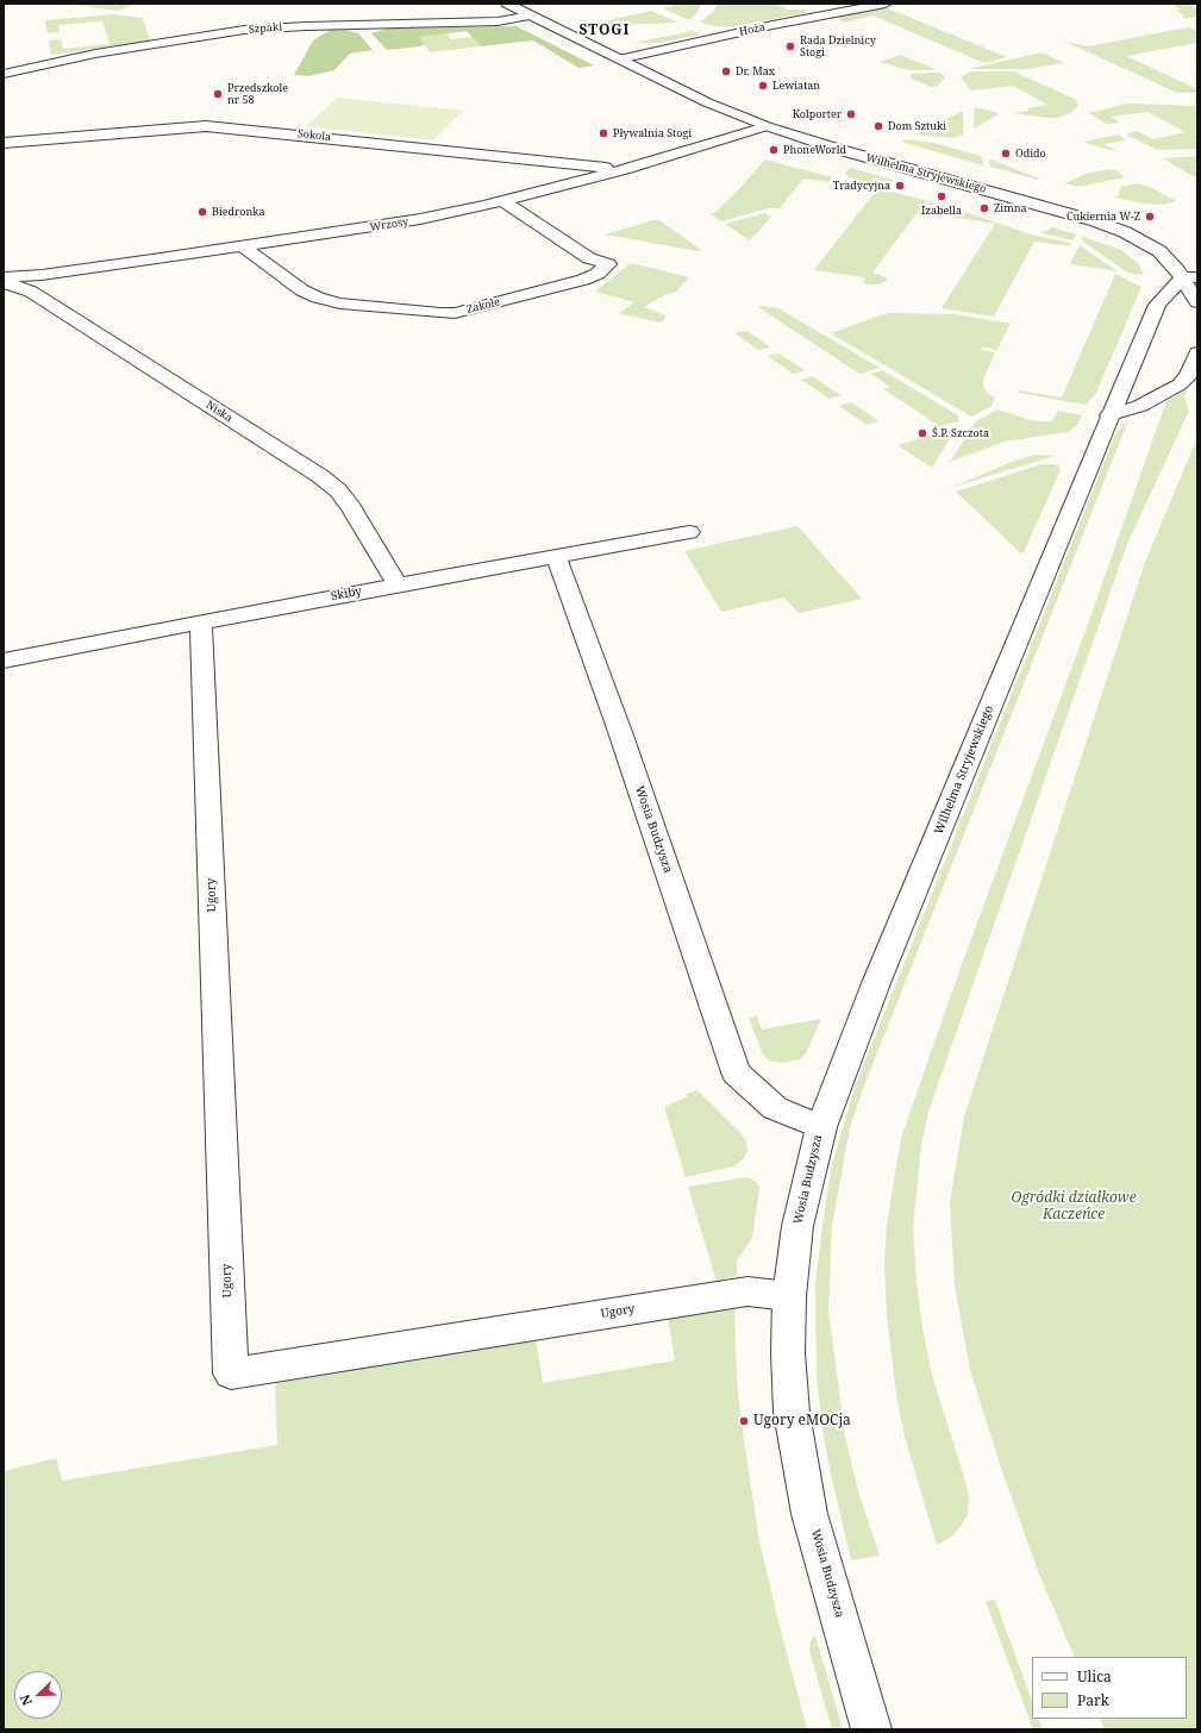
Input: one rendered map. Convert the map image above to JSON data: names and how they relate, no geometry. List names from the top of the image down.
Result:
{
  "streets": {
    "street": [
      "Szpaki",
      "Hoża",
      "Sokola",
      "Wilhelma Stryjewskiego",
      "Wrzosy",
      "Zakole",
      "Niska",
      "Skiby",
      "Wosia Budzysza",
      "Ugory"
    ]
  },
  "crossings": [
    ["Szpaki", "Wilhelma Stryjewskiego"],
    ["Hoża", "Wilhelma Stryjewskiego"],
    ["Sokola", "Wrzosy"],
    ["Wilhelma Stryjewskiego", "Wrzosy"],
    ["Wilhelma Stryjewskiego", "Wosia Budzysza"],
    ["Wrzosy", "Zakole"],
    ["Niska", "Skiby"],
    ["Skiby", "Wosia Budzysza"],
    ["Skiby", "Ugory"],
    ["Wosia Budzysza", "Ugory"]
  ],
  "districts": ["STOGI"],
  "parks": ["Ogródki działkowe Kaczeńce"],
  "places": [
    "Rada Dzielnicy Stogi",
    "Dr. Max",
    "Lewiatan",
    "Przedszkole nr 58",
    "Kolporter",
    "Dom Sztuki",
    "Pływalnia Stogi",
    "PhoneWorld",
    "Odido",
    "Tradycyjna",
    "Izabella",
    "Zimna",
    "Biedronka",
    "Cukiernia W-Z",
    "Ś.P. Szczota",
    "Ugory eMOCja"
  ],
  "legend": ["Ulica", "Park"],
  "north": "bottom left"
}
